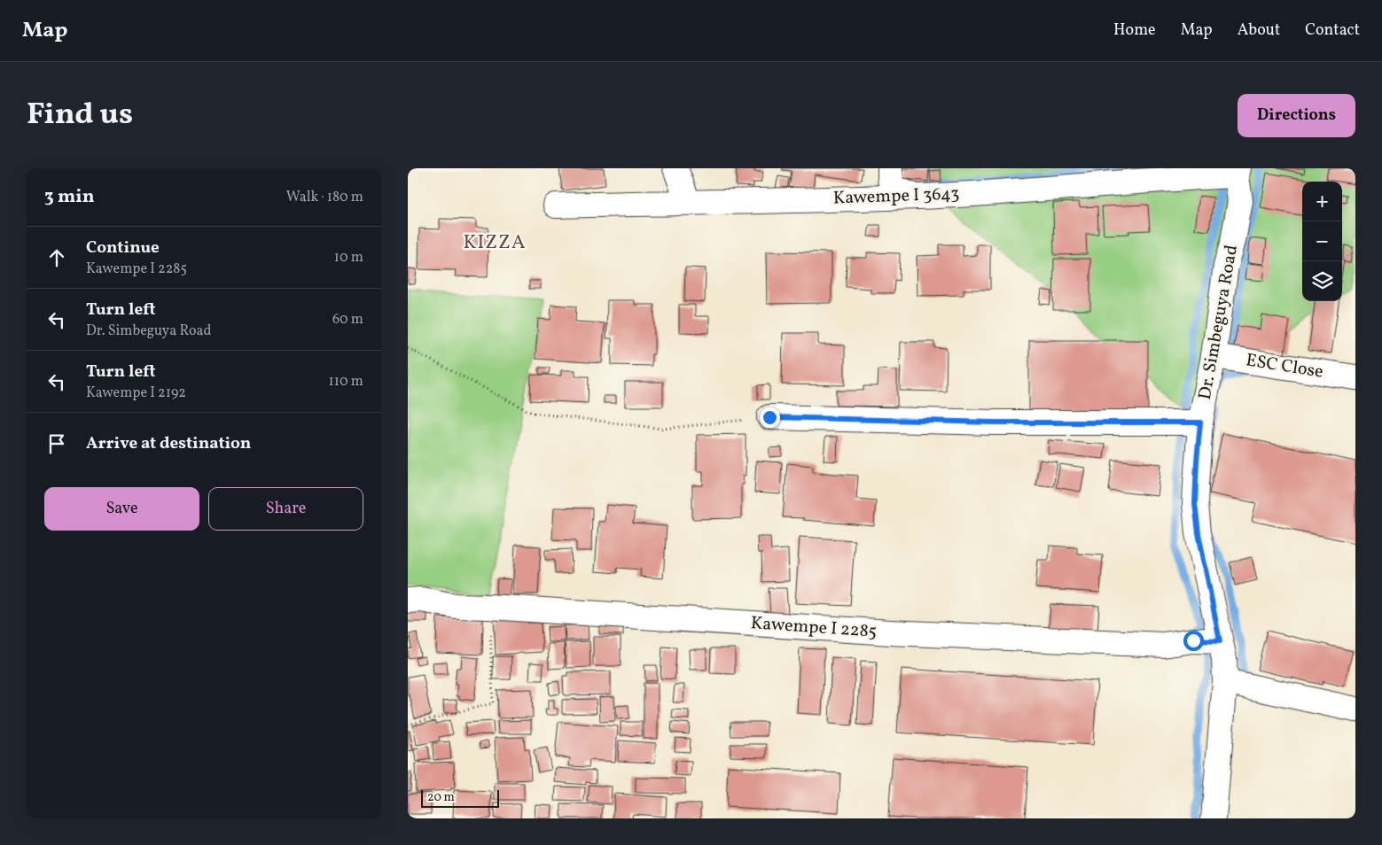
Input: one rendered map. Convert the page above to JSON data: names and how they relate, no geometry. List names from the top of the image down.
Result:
{
  "streets": {
    "street": [
      "Kawempe I 3643",
      "Dr. Simbeguya Road",
      "ESC Close",
      "Kawempe I 2285"
    ]
  },
  "crossings": [
    ["Kawempe I 3643", "Dr. Simbeguya Road"],
    ["Dr. Simbeguya Road", "ESC Close"],
    ["Dr. Simbeguya Road", "Kawempe I 2285"]
  ],
  "districts": ["KIZZA"],
  "scale_bar": "20 m",
  "page": {
    "header": "Map",
    "nav": [
      "Home",
      "Map",
      "About",
      "Contact"
    ],
    "title": "Find us",
    "buttons": [
      "Directions",
      ["Save", "Share"]
    ],
    "heading": ["3 min", "Walk · 180 m"],
    "map_buttons": ["+", "−"],
    "list": [
      ["Continue", "Kawempe I 2285", "10 m"],
      ["Turn left", "Dr. Simbeguya Road", "60 m"],
      ["Turn left", "Kawempe I 2192", "110 m"],
      "Arrive at destination"
    ],
    "scale": "20 m"
  }
}
